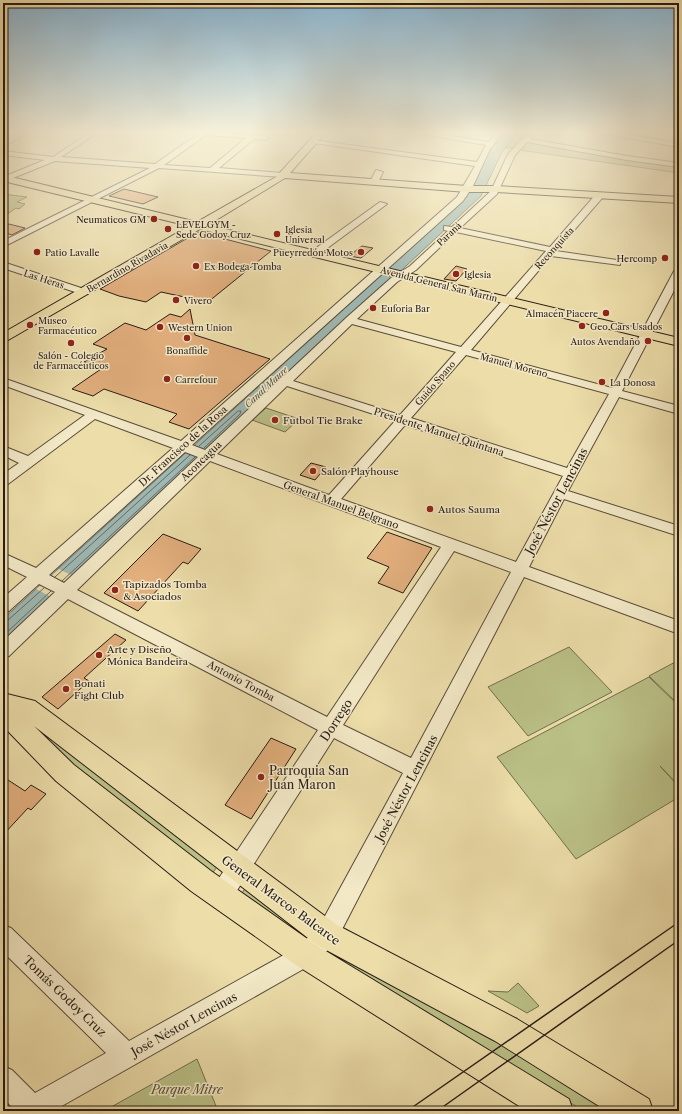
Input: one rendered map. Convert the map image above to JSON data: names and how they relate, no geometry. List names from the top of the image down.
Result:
{
  "streets": {
    "main road": ["Bernardino Rivadavia", "Avenida General San Martín", "General Marcos Balcarce"],
    "street": [
      "Paraná",
      "Reconquista",
      "Las Heras",
      "Manuel Moreno",
      "Guido Spano",
      "Presidente Manuel Quintana",
      "Dr. Francisco de la Rosa",
      "Aconcagua",
      "José Néstor Lencinas",
      "General Manuel Belgrano",
      "Antonio Tomba",
      "Dorrego",
      "Tomás Godoy Cruz"
    ]
  },
  "crossings": [
    ["Paraná", "Avenida General San Martín"],
    ["Paraná", "Dr. Francisco de la Rosa"],
    ["Paraná", "Aconcagua"],
    ["Reconquista", "Avenida General San Martín"],
    ["Reconquista", "Guido Spano"],
    ["Bernardino Rivadavia", "Las Heras"],
    ["Bernardino Rivadavia", "Avenida General San Martín"],
    ["Avenida General San Martín", "Guido Spano"],
    ["Avenida General San Martín", "Dr. Francisco de la Rosa"],
    ["Avenida General San Martín", "Aconcagua"],
    ["Avenida General San Martín", "José Néstor Lencinas"],
    ["Manuel Moreno", "Guido Spano"],
    ["Manuel Moreno", "Aconcagua"],
    ["Manuel Moreno", "José Néstor Lencinas"],
    ["Guido Spano", "Presidente Manuel Quintana"],
    ["Guido Spano", "General Manuel Belgrano"],
    ["Presidente Manuel Quintana", "Aconcagua"],
    ["Presidente Manuel Quintana", "José Néstor Lencinas"],
    ["Dr. Francisco de la Rosa", "Aconcagua"],
    ["Dr. Francisco de la Rosa", "General Manuel Belgrano"],
    ["Dr. Francisco de la Rosa", "Antonio Tomba"],
    ["Aconcagua", "General Manuel Belgrano"],
    ["Aconcagua", "Antonio Tomba"],
    ["José Néstor Lencinas", "General Manuel Belgrano"],
    ["José Néstor Lencinas", "Antonio Tomba"],
    ["José Néstor Lencinas", "General Marcos Balcarce"],
    ["José Néstor Lencinas", "Tomás Godoy Cruz"],
    ["General Manuel Belgrano", "Dorrego"],
    ["Antonio Tomba", "Dorrego"],
    ["Dorrego", "General Marcos Balcarce"]
  ],
  "water": ["Canal Maure"],
  "parks": ["Parque Mitre"],
  "places": [
    "Neumaticos GM",
    "LEVELGYM - Sede Godoy Cruz",
    "Iglesia Universal",
    "Patio Lavalle",
    "Pueyrredón Motos",
    "Hercomp",
    "Ex Bodega Tomba",
    "Iglesia",
    "Vivero",
    "Euforia Bar",
    "Almacén Piacere",
    "Museo Farmacéutico",
    "Geo Cars Usados",
    "Western Union",
    "Bonaffide",
    "Autos Avendaño",
    "Salón - Colegio de Farmacéuticos",
    "Carrefour",
    "La Donosa",
    "Futbol Tie Brake",
    "Salón Playhouse",
    "Autos Sauma",
    "Tapizados Tomba & Asociados",
    "Arte y Diseño Mónica Bandeira",
    "Bonati Fight Club",
    "Parroquia San Juan Maron"
  ]
}
